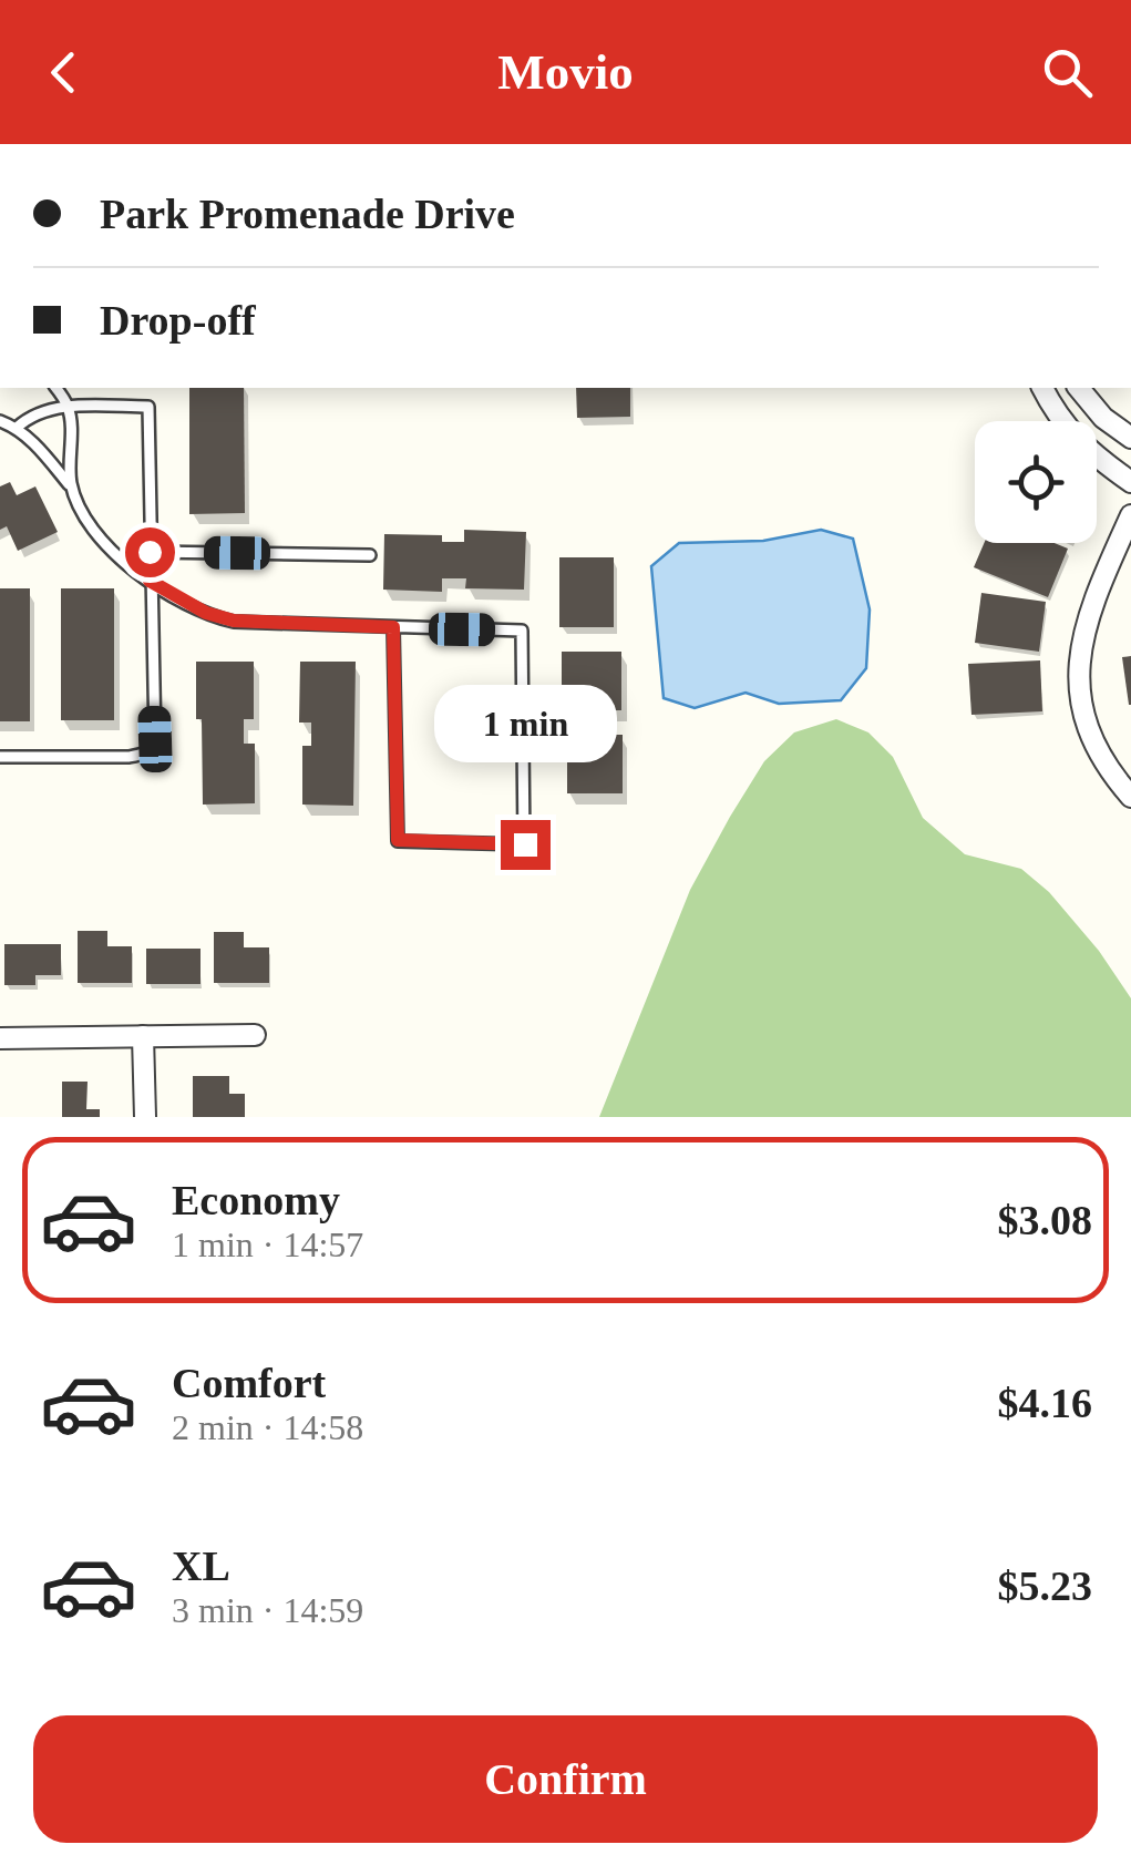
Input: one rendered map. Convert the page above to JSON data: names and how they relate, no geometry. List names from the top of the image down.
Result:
{
  "page": {
    "header": "Movio",
    "banner": ["Park Promenade Drive", "Drop-off"],
    "bubble": "1 min",
    "list": [
      {
        "name": "Economy",
        "note": "1 min · 14:57",
        "value": "$3.08"
      },
      {
        "name": "Comfort",
        "note": "2 min · 14:58",
        "value": "$4.16"
      },
      {
        "name": "XL",
        "note": "3 min · 14:59",
        "value": "$5.23"
      }
    ],
    "buttons": "Confirm"
  }
}
